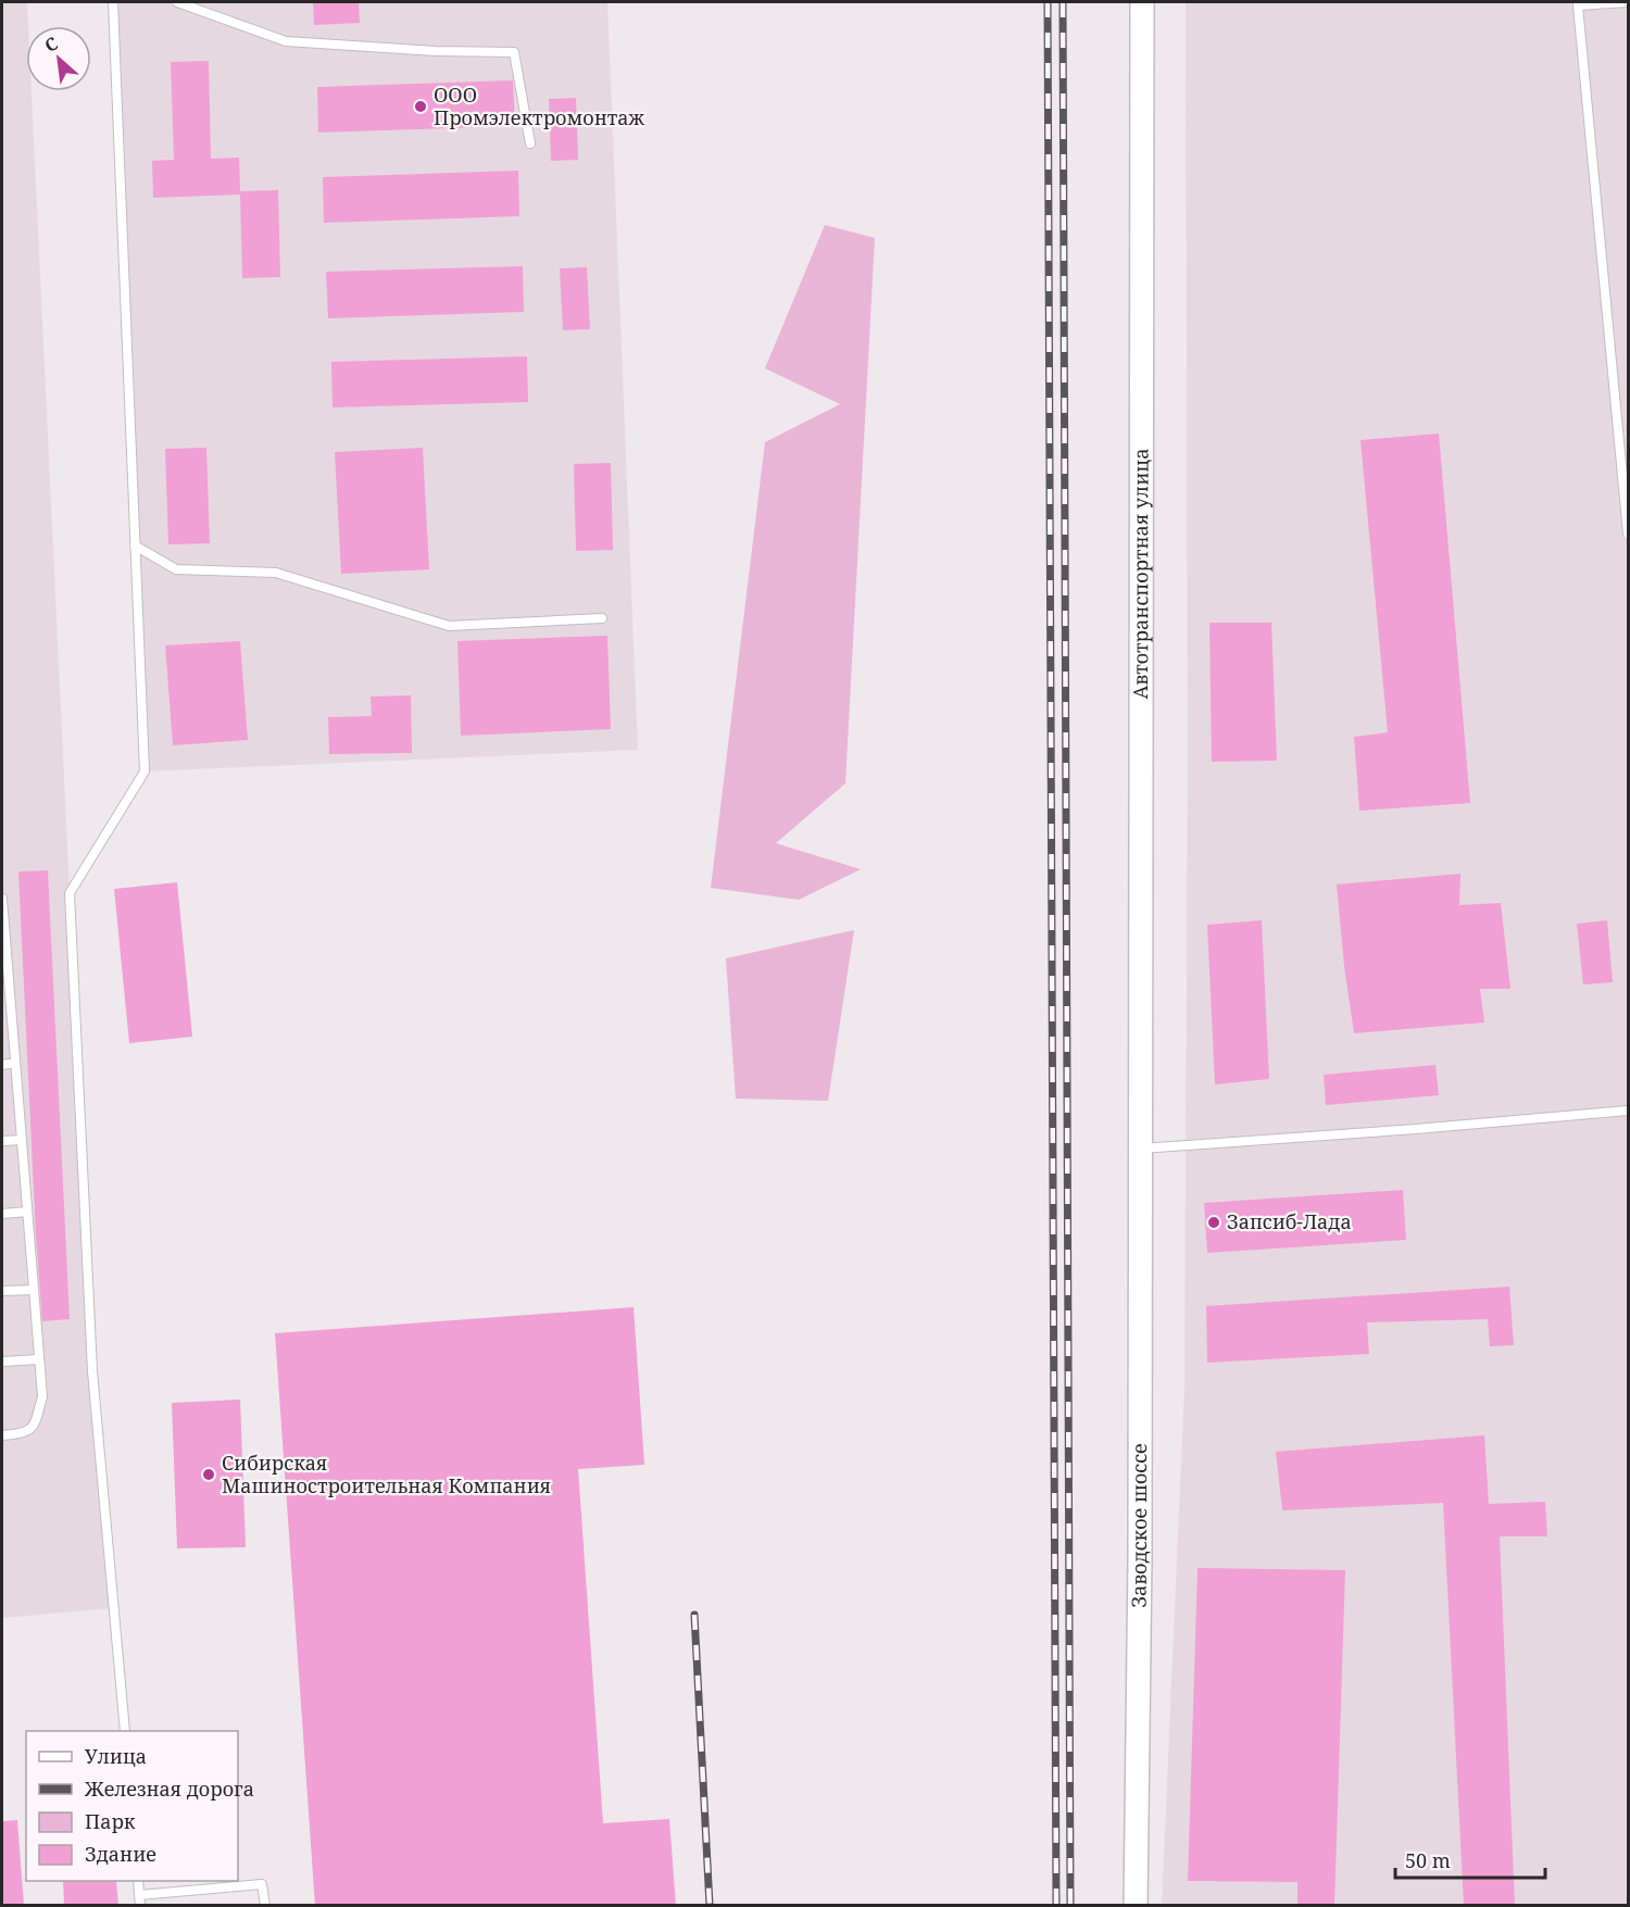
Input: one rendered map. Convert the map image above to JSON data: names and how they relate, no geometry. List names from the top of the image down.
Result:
{
  "streets": {
    "main road": ["Автотранспортная улица", "Заводское шоссе"]
  },
  "crossings": [
    ["Автотранспортная улица", "Заводское шоссе"]
  ],
  "places": ["ООО Промэлектромонтаж", "Запсиб-Лада", "Сибирская Машиностроительная Компания"],
  "legend": [
    "Улица",
    "Железная дорога",
    "Парк",
    "Здание"
  ],
  "scale_bar": "50 m",
  "north": "top left"
}
